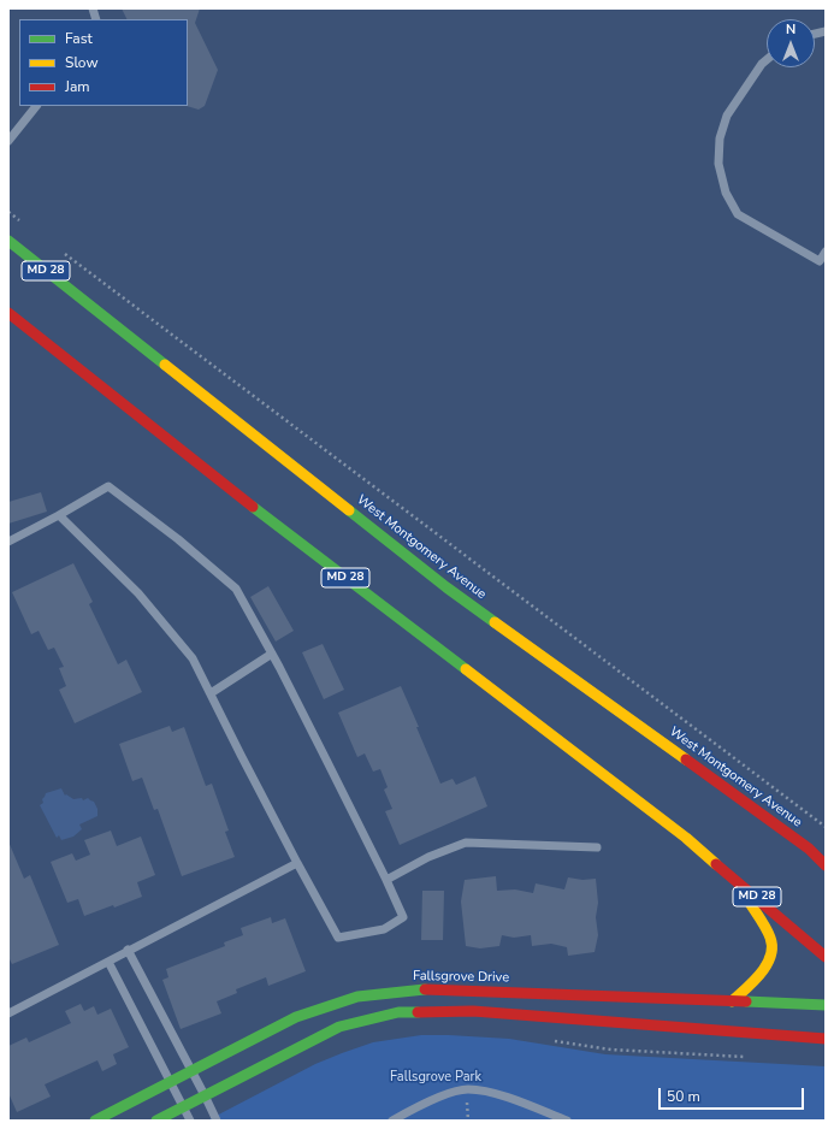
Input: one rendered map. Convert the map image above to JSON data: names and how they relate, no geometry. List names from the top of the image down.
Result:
{
  "streets": {
    "main road": ["MD 28", "West Montgomery Avenue", "Fallsgrove Drive"]
  },
  "parks": ["Fallsgrove Park"],
  "legend": ["Fast", "Slow", "Jam"],
  "scale_bar": "50 m",
  "north": "top"
}
